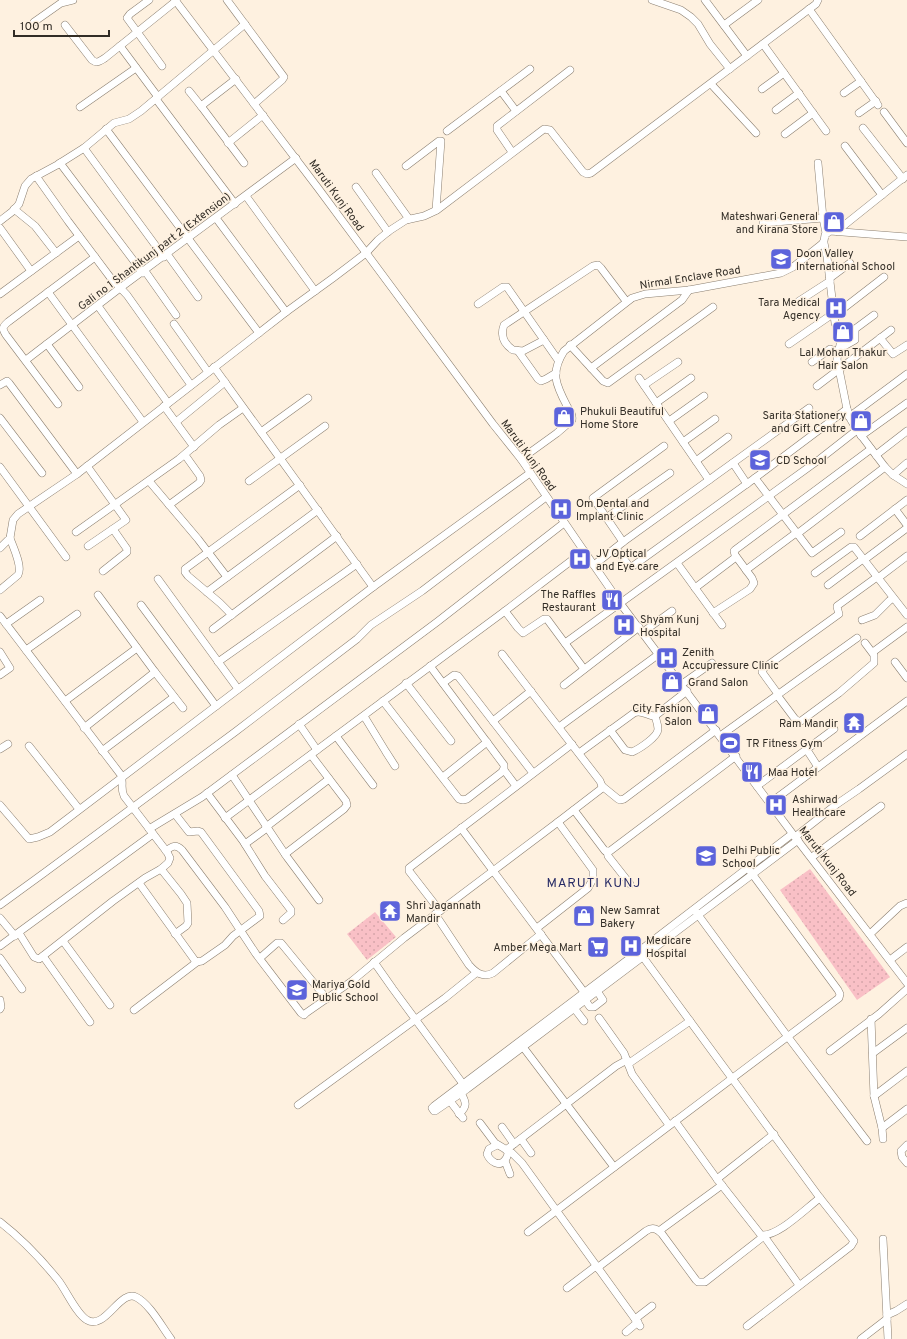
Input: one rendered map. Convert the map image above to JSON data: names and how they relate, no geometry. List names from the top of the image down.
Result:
{
  "streets": {
    "street": ["Maruti Kunj Road", "Gali no 1 Shantikunj part 2 (Extension)", "Nirmal Enclave Road"]
  },
  "crossings": [
    ["Maruti Kunj Road", "Gali no 1 Shantikunj part 2 (Extension)"],
    ["Maruti Kunj Road", "Nirmal Enclave Road"]
  ],
  "districts": ["MARUTI KUNJ"],
  "places": {
    "shop": [
      "Mateshwari General and Kirana Store",
      "Lal Mohan Thakur Hair Salon",
      "Phukuli Beautiful Home Store",
      "Sarita Stationery and Gift Centre",
      "Grand Salon",
      "City Fashion Salon",
      "New Samrat Bakery"
    ],
    "school or university": [
      "Doon Valley International School",
      "CD School",
      "Delhi Public School",
      "Mariya Gold Public School"
    ],
    "hospital": [
      "Tara Medical Agency",
      "Om Dental and Implant Clinic",
      "JV Optical and Eye care",
      "Shyam Kunj Hospital",
      "Zenith Accupressure Clinic",
      "Ashirwad Healthcare",
      "Medicare Hospital"
    ],
    "restaurant": ["The Raffles Restaurant", "Maa Hotel"],
    "temple": ["Ram Mandir", "Shri Jagannath Mandir"],
    "sports": ["TR Fitness Gym"],
    "supermarket": ["Amber Mega Mart"]
  },
  "scale_bar": "100 m"
}
